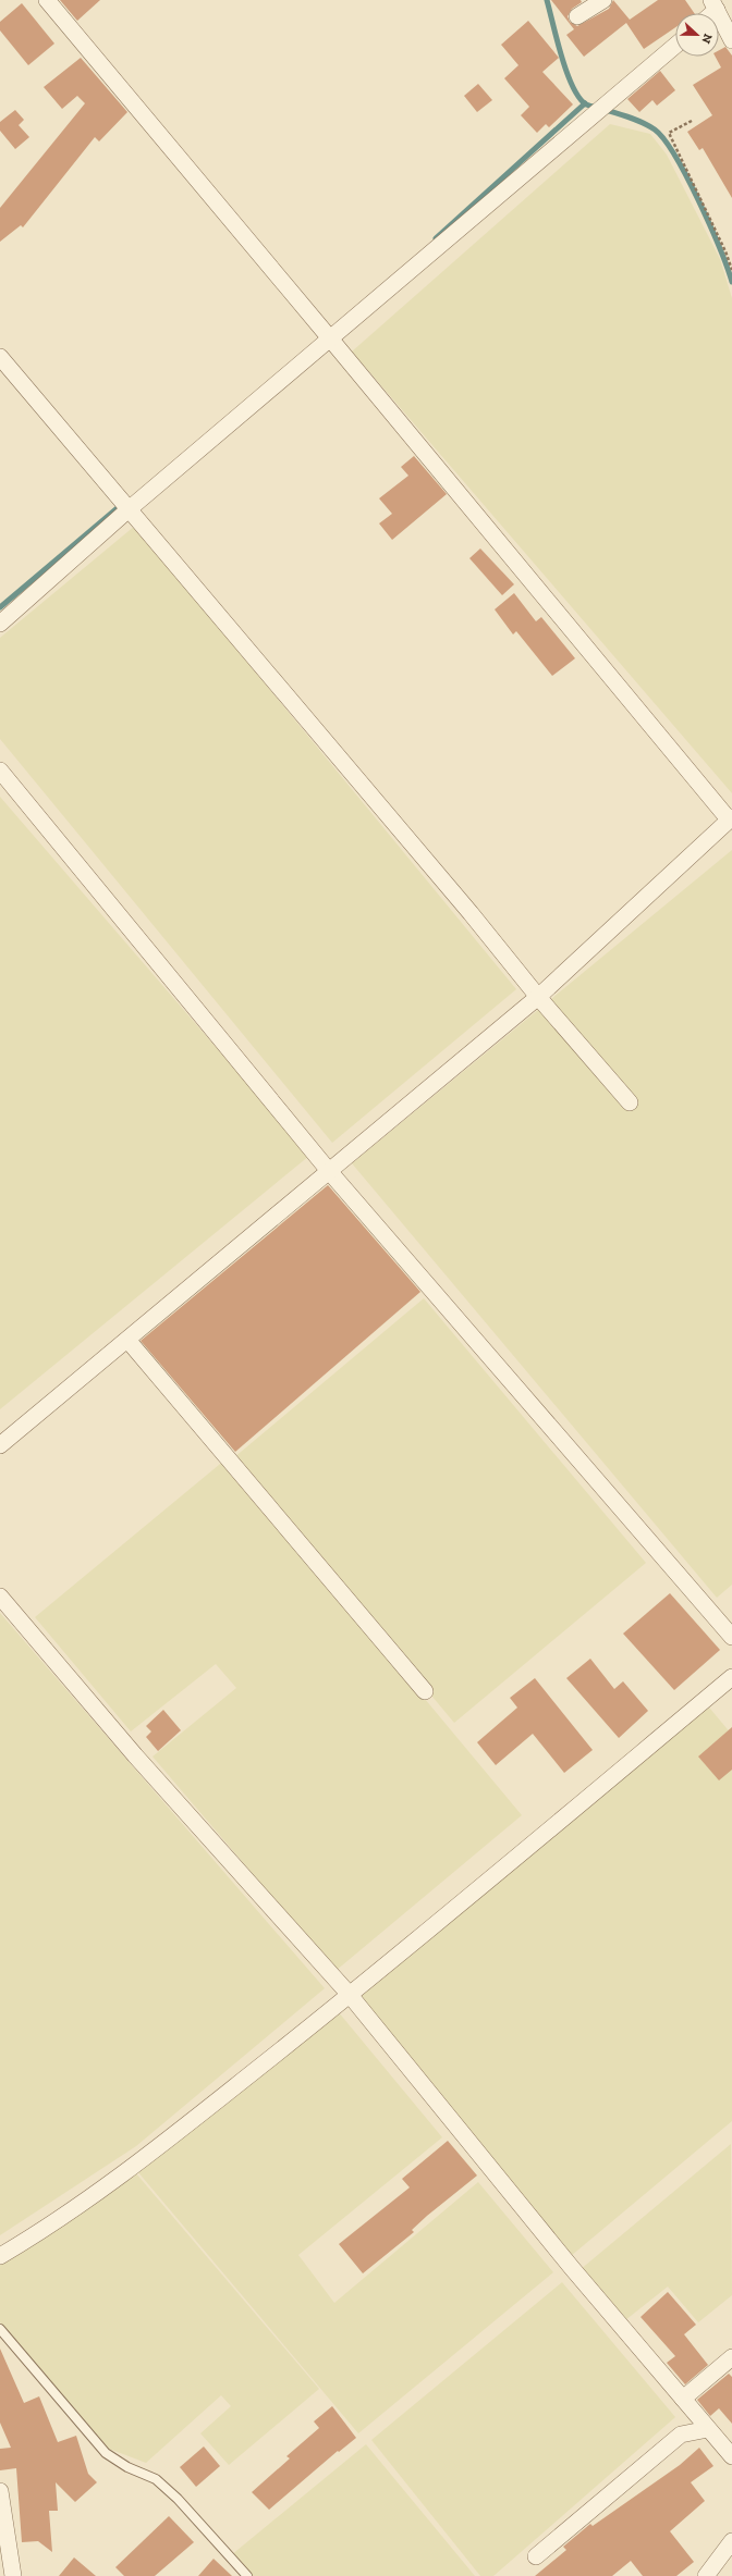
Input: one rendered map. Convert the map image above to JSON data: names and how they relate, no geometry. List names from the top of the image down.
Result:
{
  "north": "right"
}
